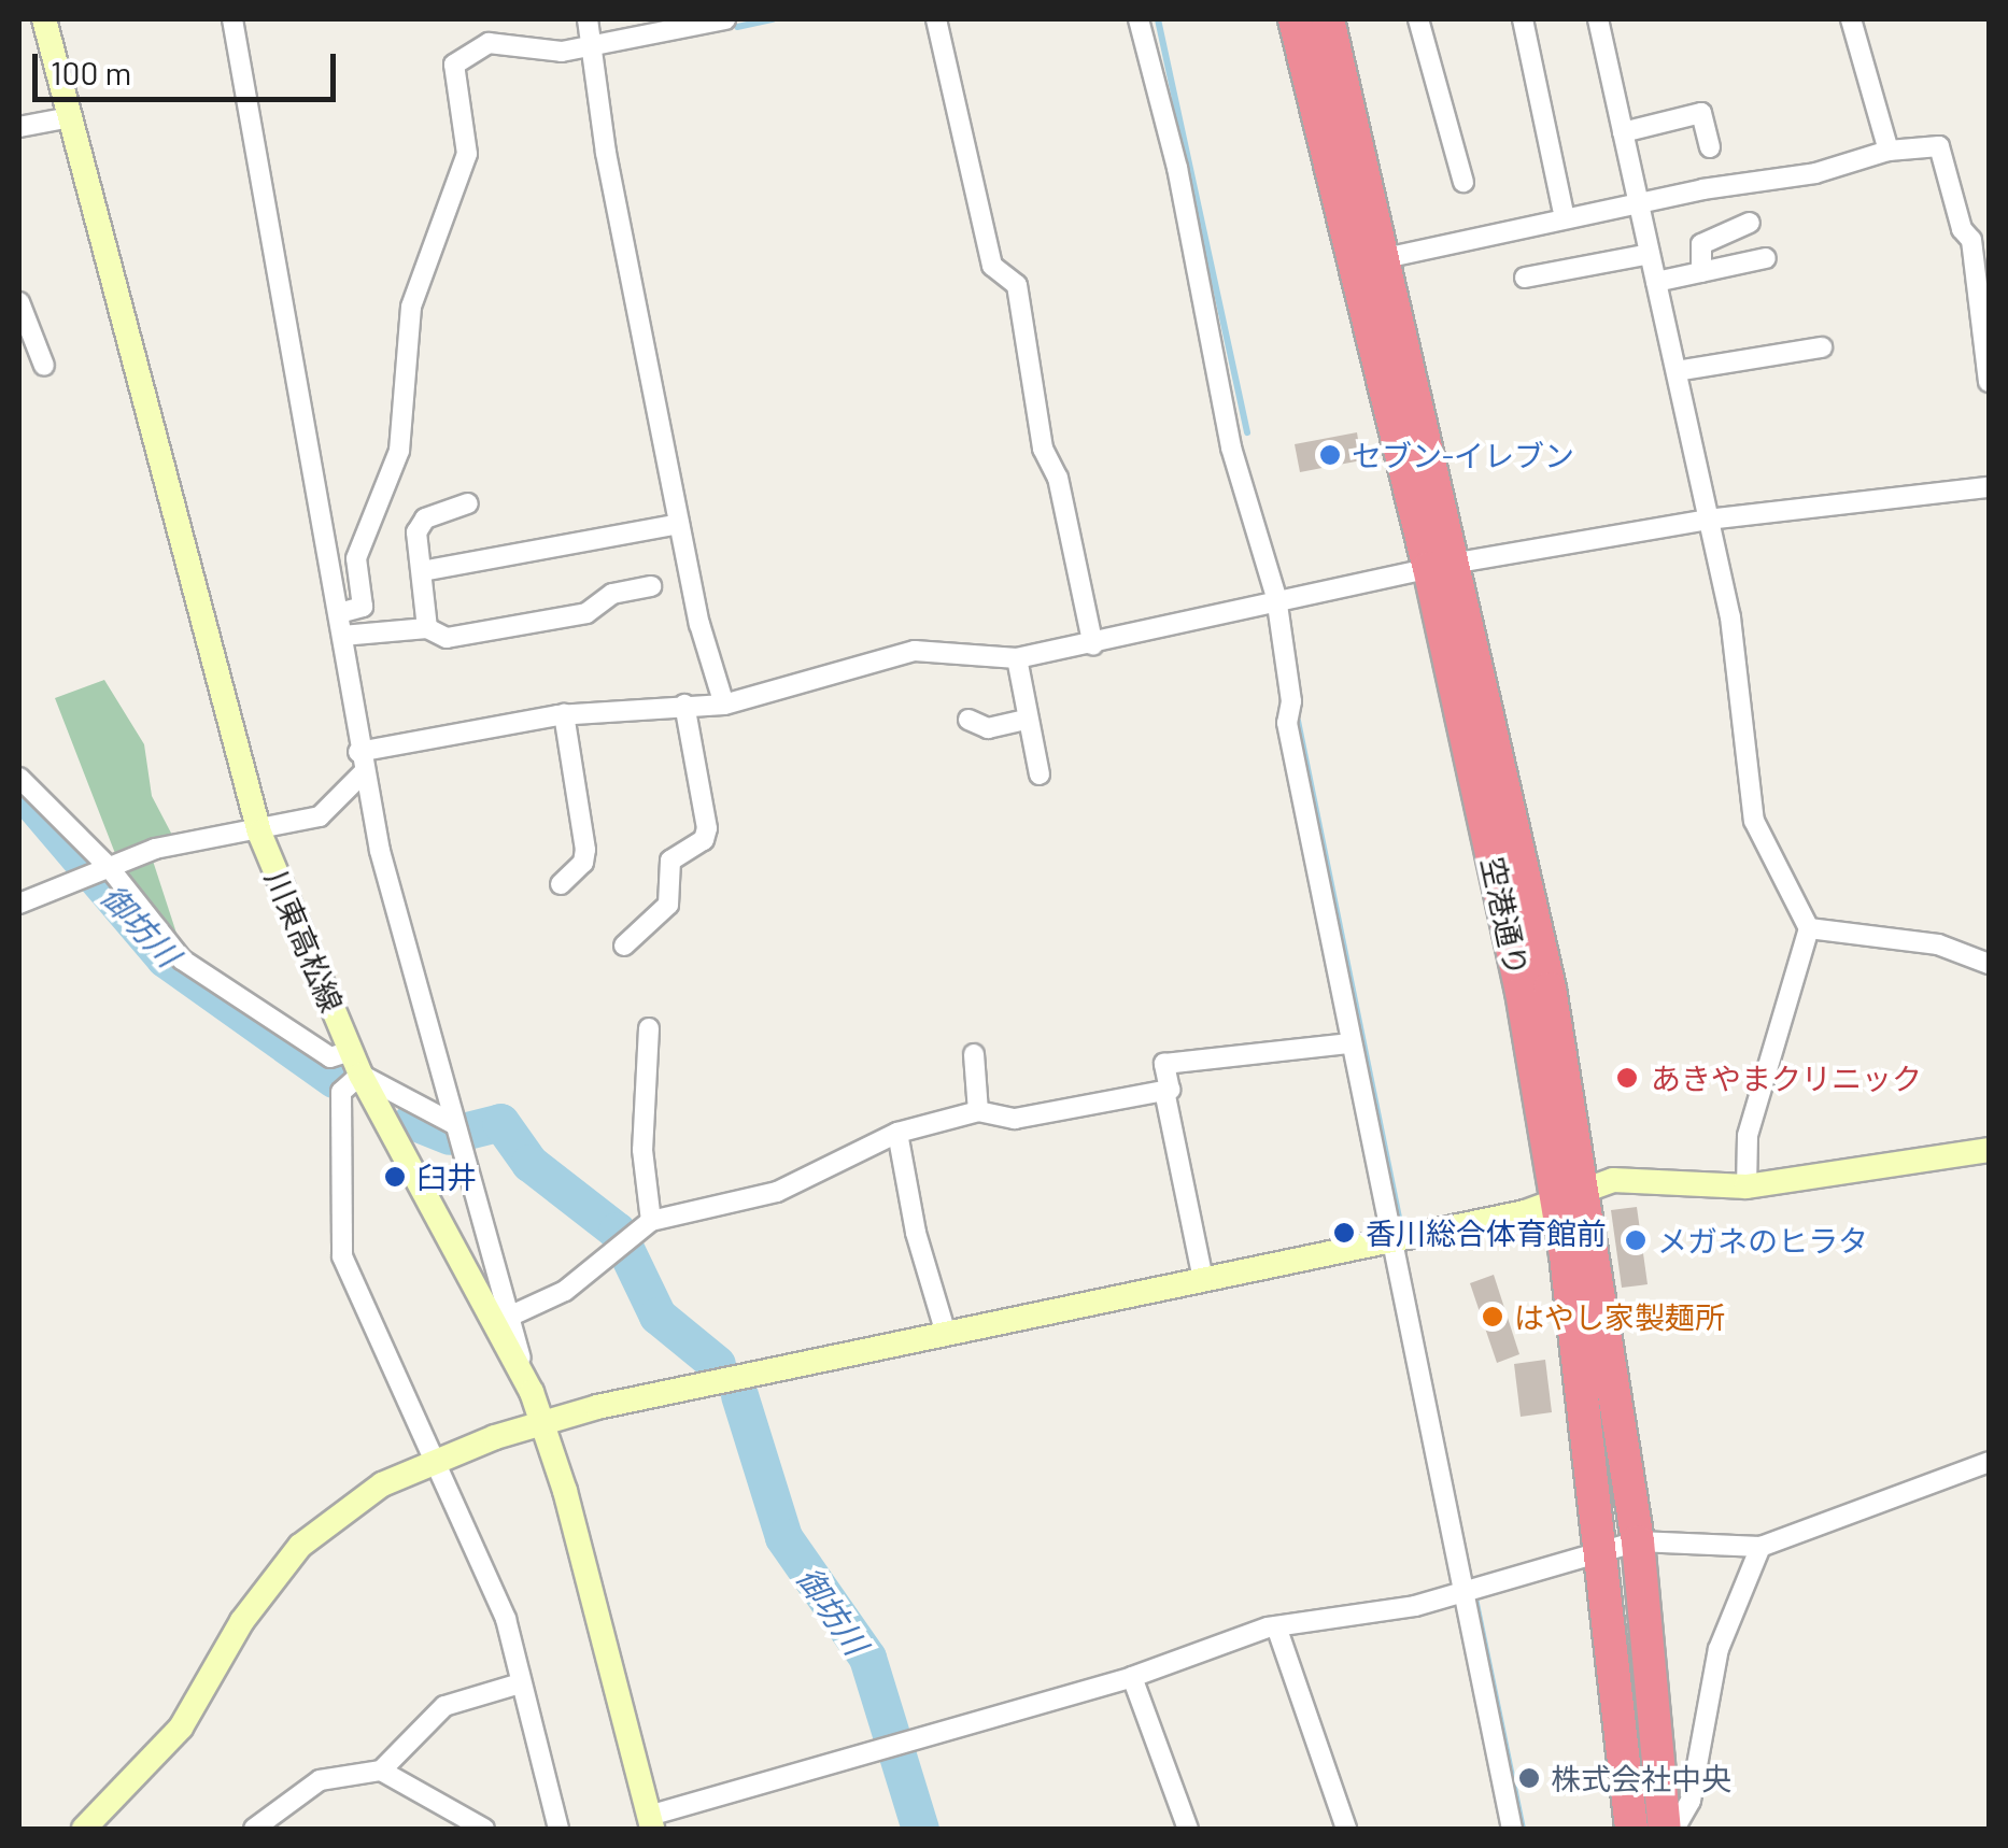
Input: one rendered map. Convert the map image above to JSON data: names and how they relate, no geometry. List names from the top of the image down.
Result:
{
  "streets": {
    "highway": ["空港通り"],
    "street": ["川東高松線"]
  },
  "water": ["御坊川"],
  "places": [
    "セブン-イレブン",
    "あきやまクリニック",
    "臼井",
    "香川総合体育館前",
    "メガネのヒラタ",
    "はやし家製麺所",
    "株式会社中央"
  ],
  "scale_bar": "100 m"
}
